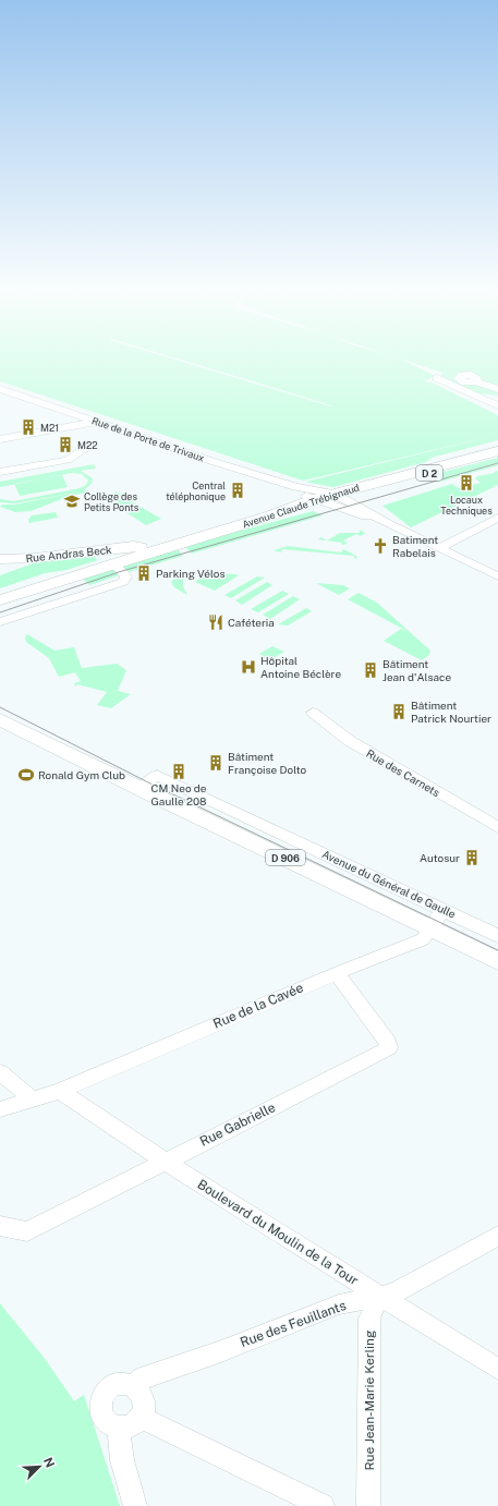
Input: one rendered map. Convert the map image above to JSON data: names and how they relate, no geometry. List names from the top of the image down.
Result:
{
  "streets": {
    "main road": [
      "D 2",
      "Avenue Claude Trébignaud",
      "Rue Andras Beck",
      "D 906",
      "Avenue du Général de Gaulle"
    ],
    "street": [
      "Rue de la Porte de Trivaux",
      "Rue des Carnets",
      "Rue de la Cavée",
      "Rue Gabrielle",
      "Boulevard du Moulin de la Tour",
      "Rue des Feuillants",
      "Rue Jean-Marie Kerling"
    ]
  },
  "crossings": [
    ["Rue de la Porte de Trivaux", "D 2"],
    ["Rue de la Porte de Trivaux", "Avenue Claude Trébignaud"],
    ["D 2", "Avenue Claude Trébignaud"],
    ["D 2", "Rue Andras Beck"],
    ["Avenue Claude Trébignaud", "Rue Andras Beck"],
    ["Avenue du Général de Gaulle", "Rue de la Cavée"],
    ["Rue de la Cavée", "Rue Gabrielle"],
    ["Rue de la Cavée", "Boulevard du Moulin de la Tour"],
    ["Rue Gabrielle", "Boulevard du Moulin de la Tour"],
    ["Boulevard du Moulin de la Tour", "Rue des Feuillants"],
    ["Boulevard du Moulin de la Tour", "Rue Jean-Marie Kerling"],
    ["Rue des Feuillants", "Rue Jean-Marie Kerling"]
  ],
  "places": {
    "building": [
      "M21",
      "M22",
      "Locaux Techniques",
      "Central téléphonique",
      "Parking Vélos",
      "Bâtiment Jean d'Alsace",
      "Bâtiment Patrick Nourtier",
      "Bâtiment Françoise Dolto",
      "CM Neo de Gaulle 208",
      "Autosur"
    ],
    "school or university": ["Collège des Petits Ponts"],
    "church": ["Batiment Rabelais"],
    "restaurant": ["Caféteria"],
    "hospital": ["Hôpital Antoine Béclère"],
    "sports": ["Ronald Gym Club"]
  },
  "north": "top right"
}
